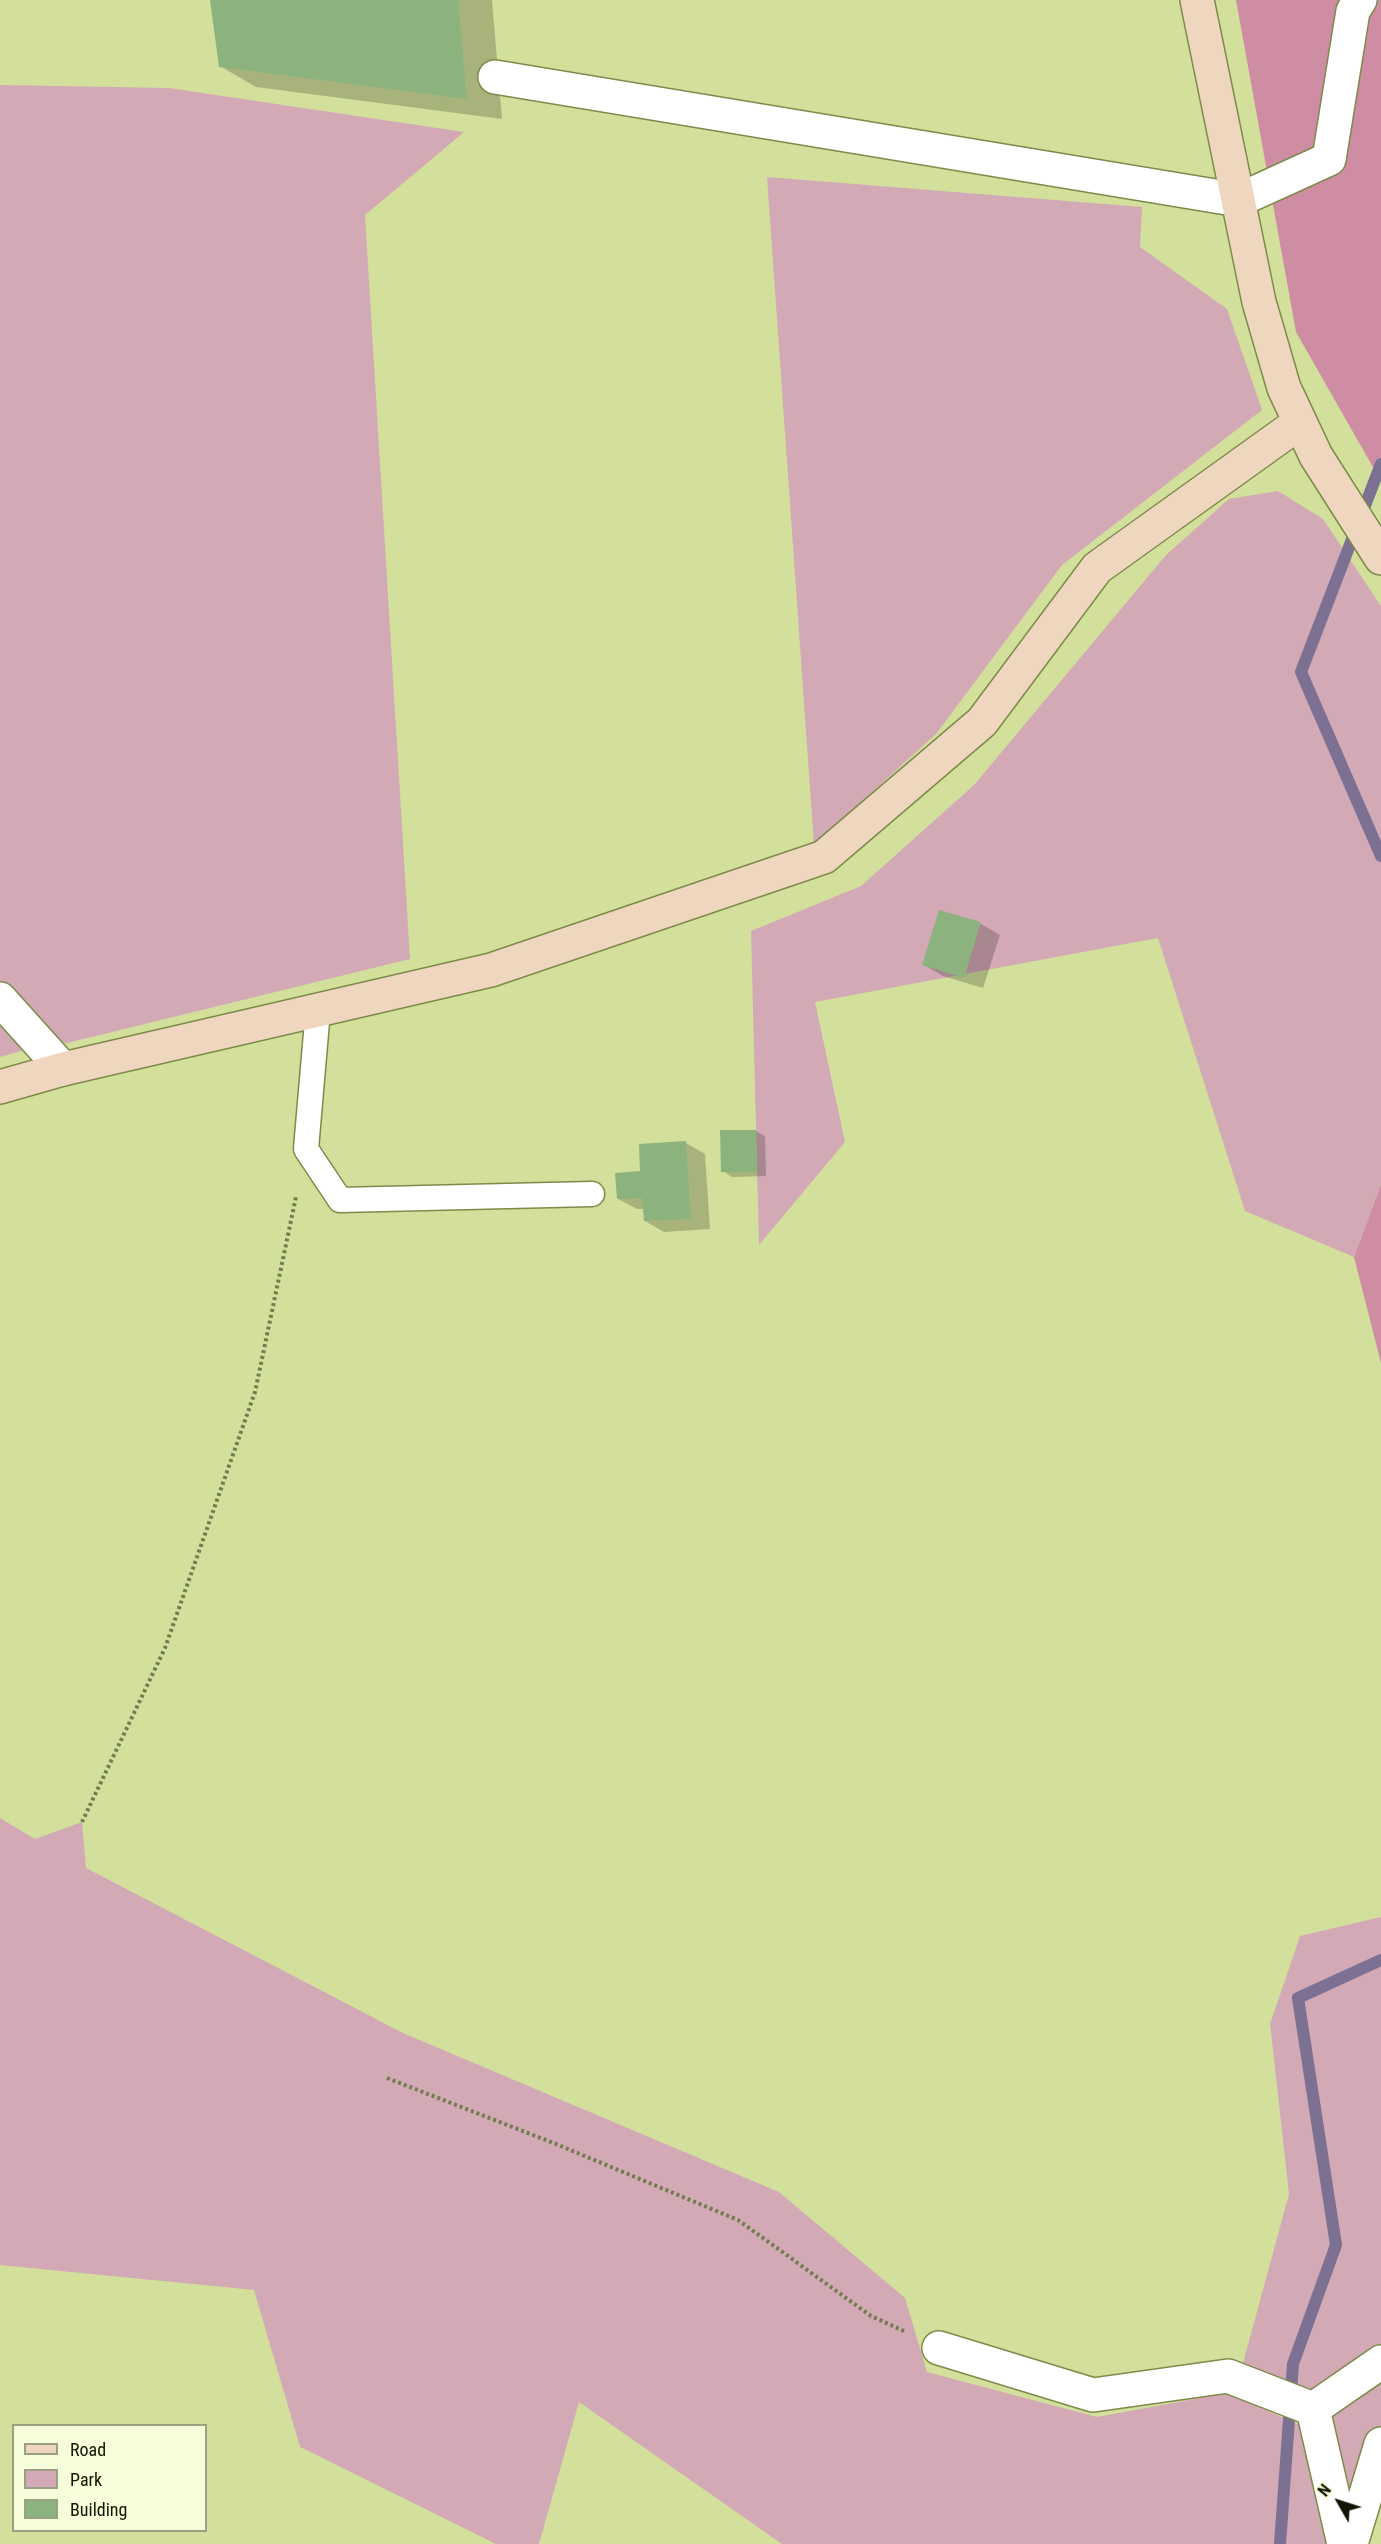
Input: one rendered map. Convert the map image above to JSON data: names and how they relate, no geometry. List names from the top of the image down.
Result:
{
  "legend": ["Road", "Park", "Building"],
  "north": "top left"
}
